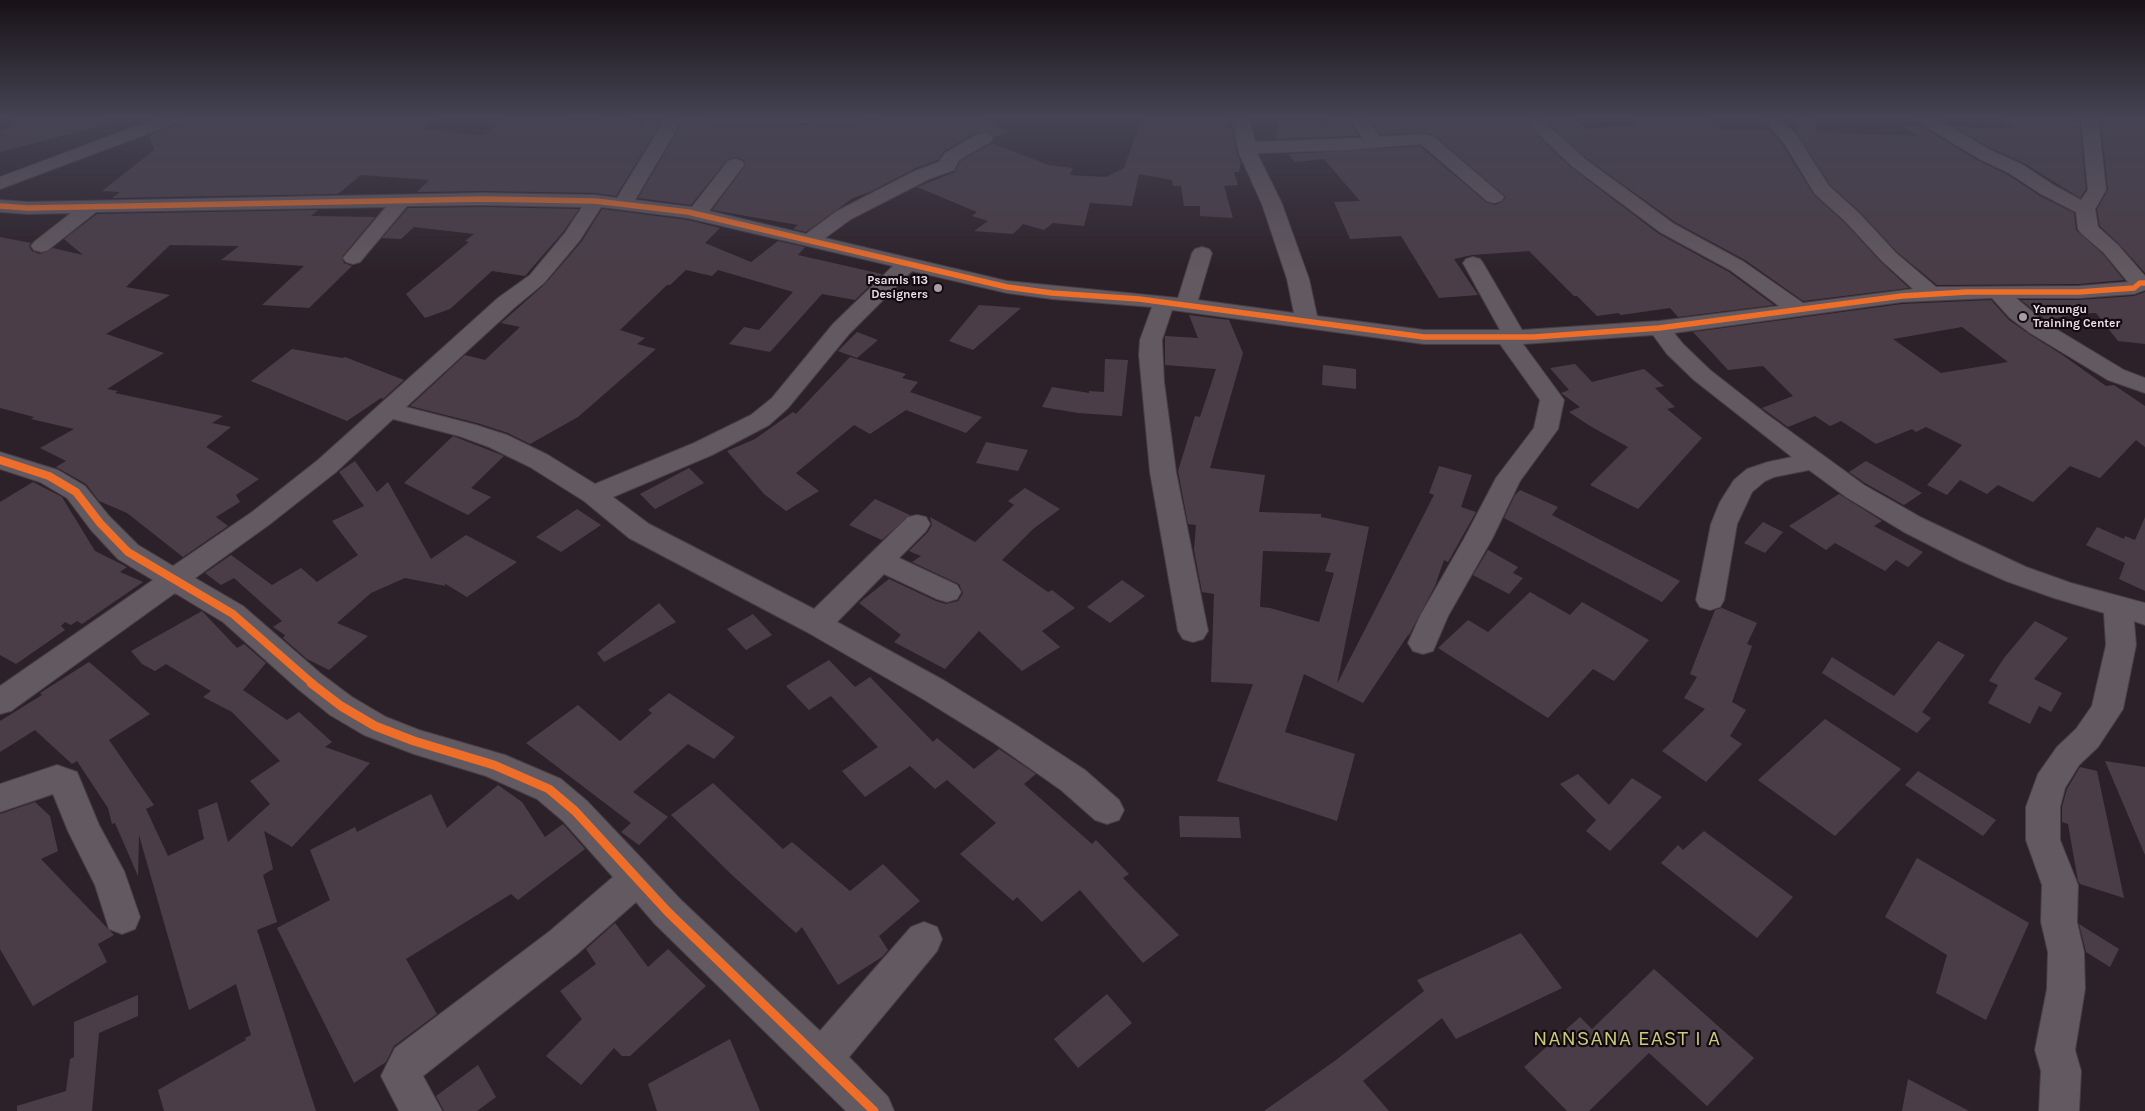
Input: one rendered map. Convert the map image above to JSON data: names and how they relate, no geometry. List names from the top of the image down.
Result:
{
  "districts": ["NANSANA EAST I A"],
  "places": ["Psamls 113 Designers", "Yamungu Training Center"]
}
